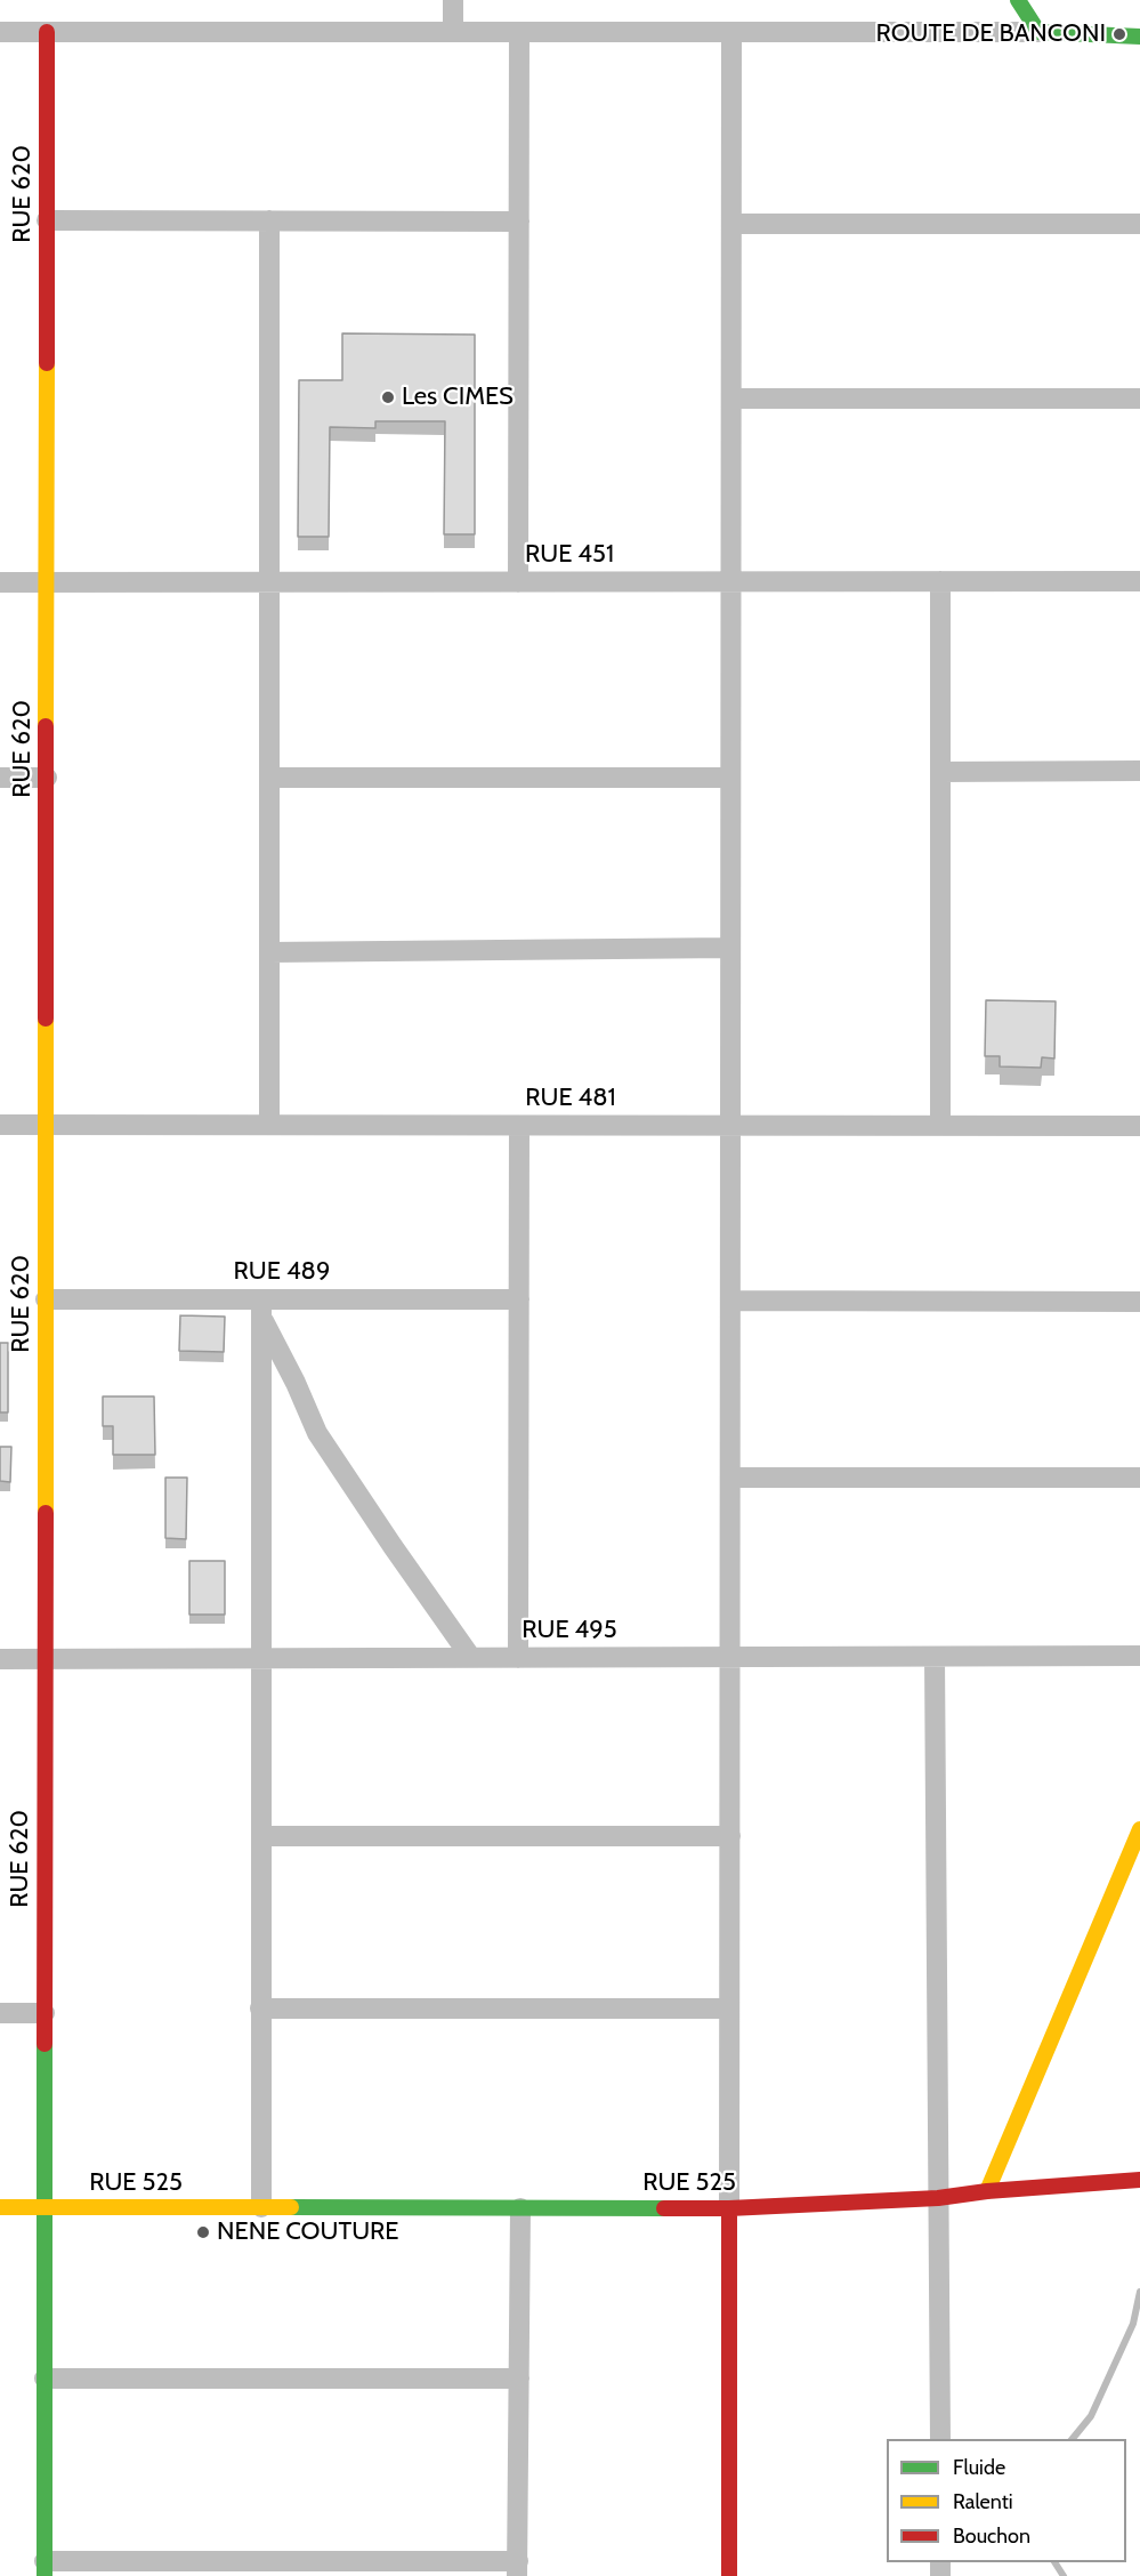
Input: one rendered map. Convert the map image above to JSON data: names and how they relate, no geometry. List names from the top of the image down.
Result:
{
  "streets": {
    "street": [
      "RUE 620",
      "RUE 451",
      "RUE 481",
      "RUE 489",
      "RUE 495",
      "RUE 525"
    ]
  },
  "crossings": [
    ["RUE 620", "RUE 451"],
    ["RUE 620", "RUE 481"],
    ["RUE 620", "RUE 489"],
    ["RUE 620", "RUE 495"],
    ["RUE 620", "RUE 525"]
  ],
  "places": ["ROUTE DE BANCONI", "Les CIMES", "NENE COUTURE"],
  "legend": ["Fluide", "Ralenti", "Bouchon"]
}
